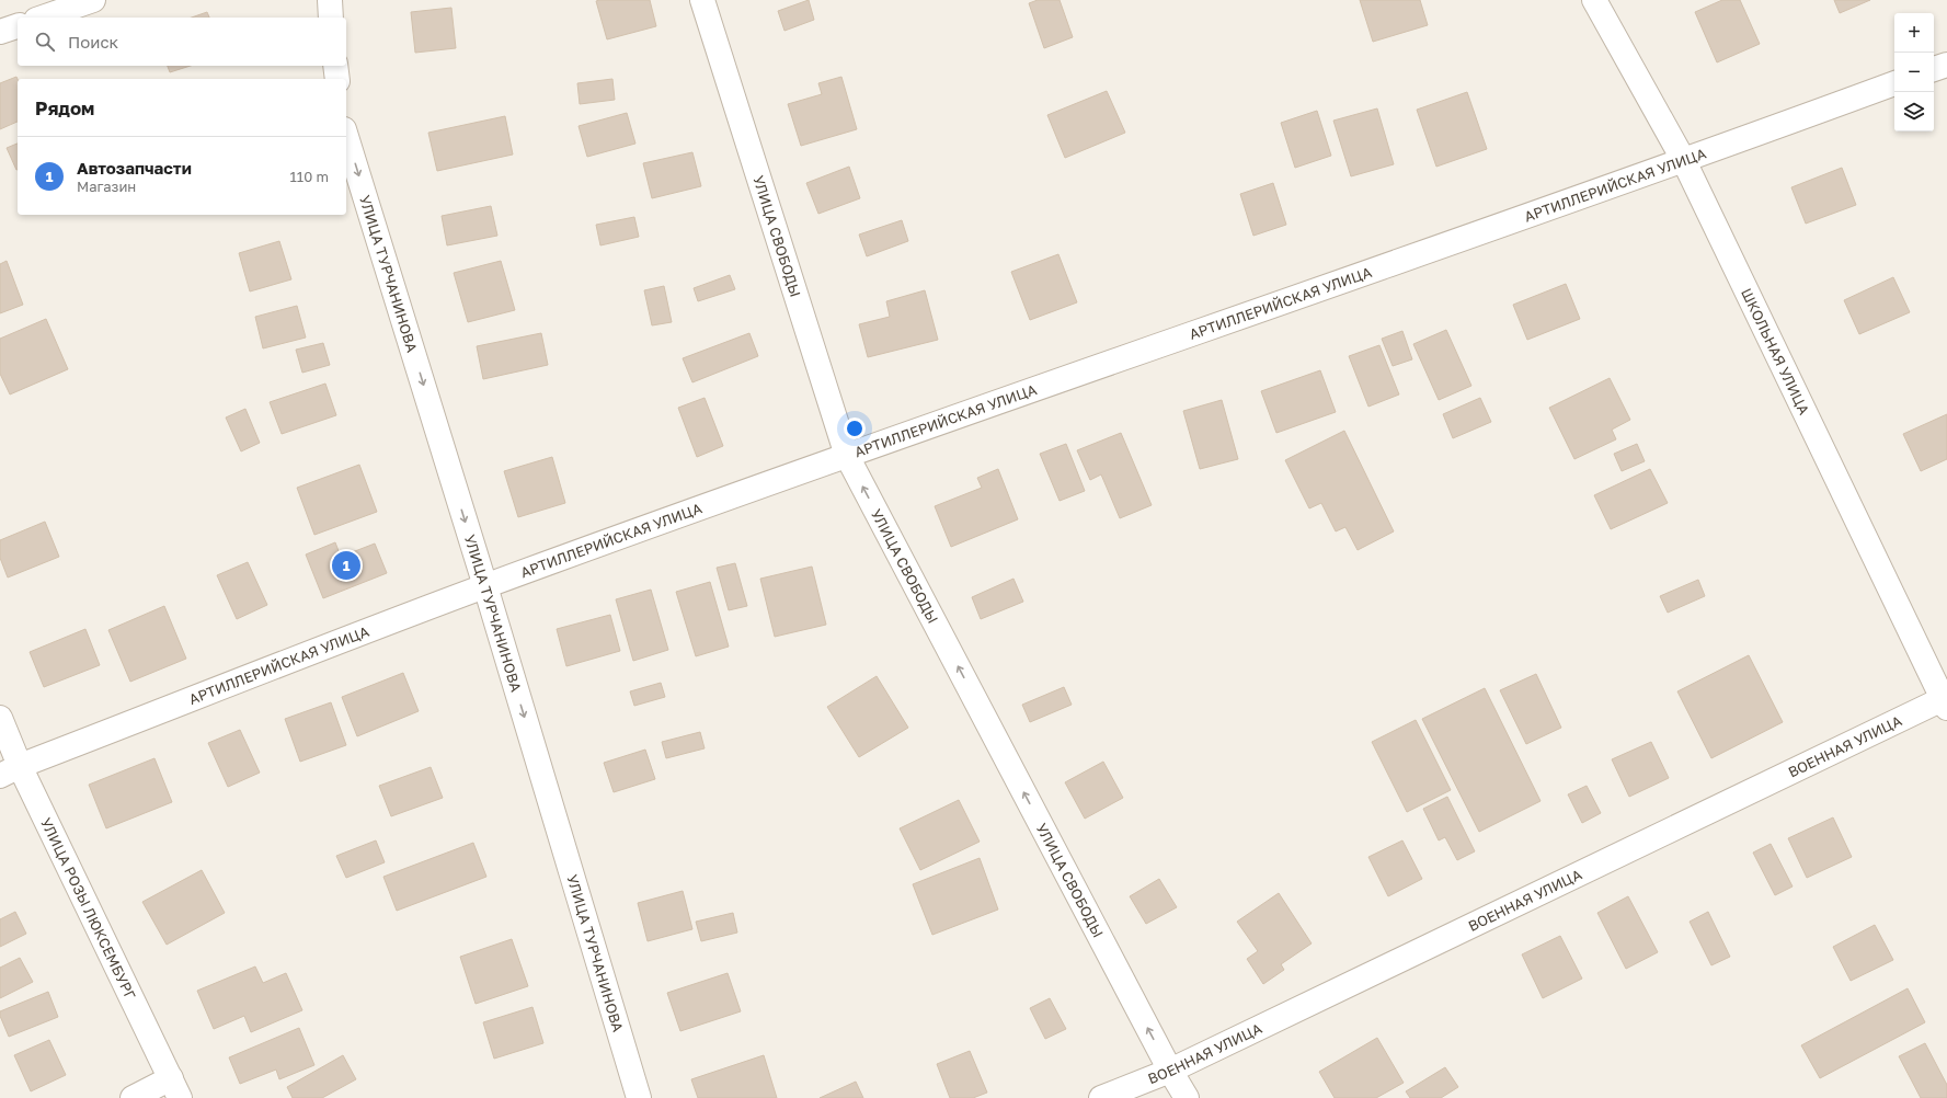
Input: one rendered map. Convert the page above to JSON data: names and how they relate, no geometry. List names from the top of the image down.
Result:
{
  "streets": {
    "street": [
      "АРТИЛЛЕРИЙСКАЯ УЛИЦА",
      "УЛИЦА СВОБОДЫ",
      "УЛИЦА ТУРЧАНИНОВА",
      "ШКОЛЬНАЯ УЛИЦА",
      "ВОЕННАЯ УЛИЦА",
      "УЛИЦА РОЗЫ ЛЮКСЕМБУРГ"
    ]
  },
  "crossings": [
    ["АРТИЛЛЕРИЙСКАЯ УЛИЦА", "УЛИЦА СВОБОДЫ"],
    ["АРТИЛЛЕРИЙСКАЯ УЛИЦА", "УЛИЦА ТУРЧАНИНОВА"],
    ["АРТИЛЛЕРИЙСКАЯ УЛИЦА", "ШКОЛЬНАЯ УЛИЦА"],
    ["АРТИЛЛЕРИЙСКАЯ УЛИЦА", "УЛИЦА РОЗЫ ЛЮКСЕМБУРГ"],
    ["УЛИЦА СВОБОДЫ", "ВОЕННАЯ УЛИЦА"],
    ["ШКОЛЬНАЯ УЛИЦА", "ВОЕННАЯ УЛИЦА"]
  ],
  "one_way": ["УЛИЦА СВОБОДЫ", "УЛИЦА ТУРЧАНИНОВА"],
  "page": {
    "map_buttons": ["+", "−"],
    "search": "Поиск",
    "heading": "Рядом",
    "list": [
      {
        "mark": "1",
        "name": "Автозапчасти",
        "note": "Магазин",
        "value": "110 m"
      }
    ],
    "pins": "1"
  }
}
